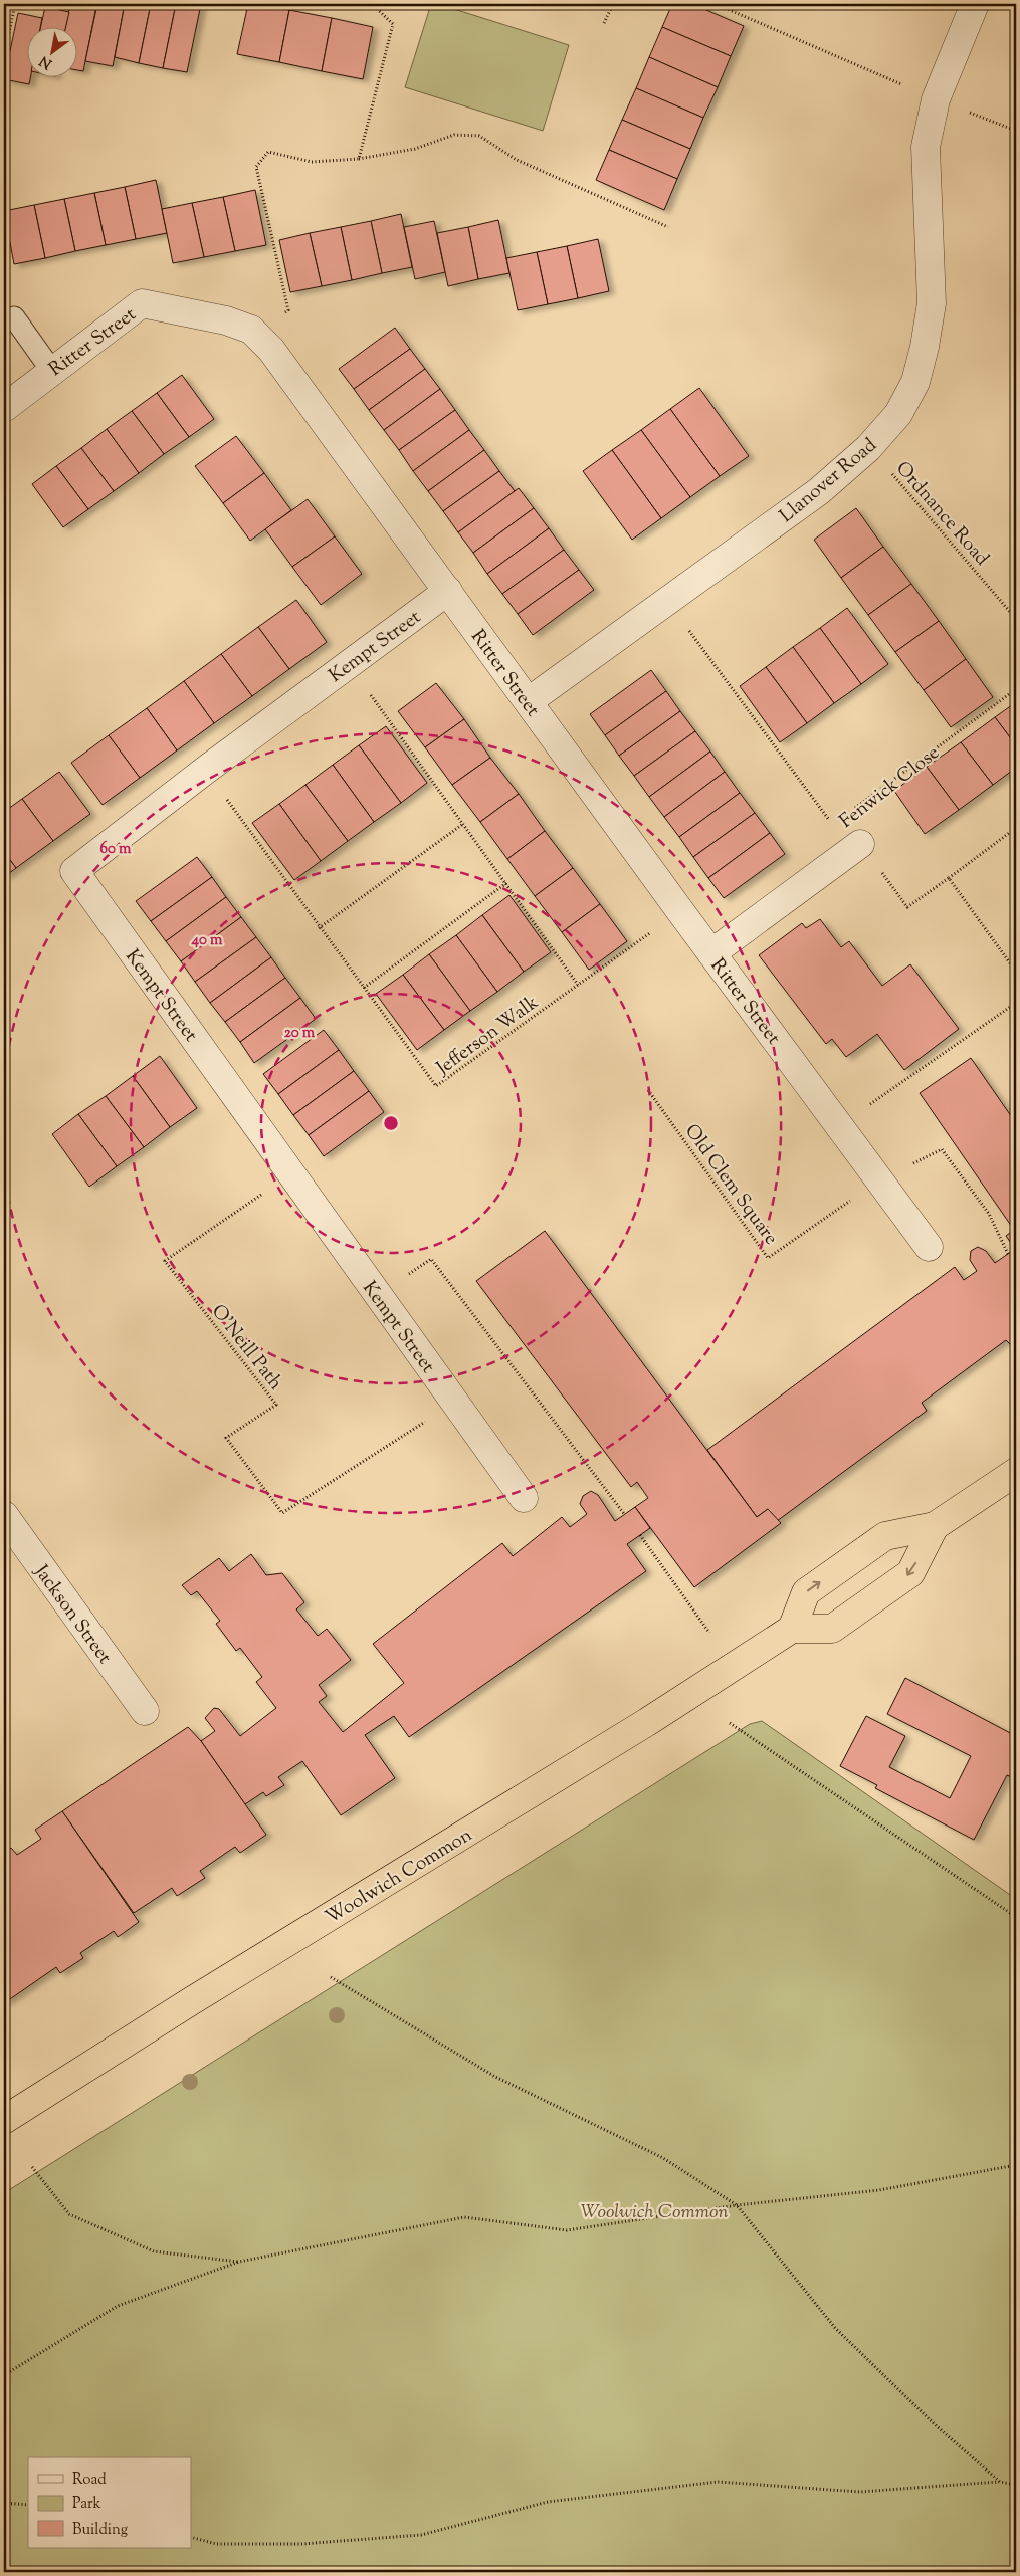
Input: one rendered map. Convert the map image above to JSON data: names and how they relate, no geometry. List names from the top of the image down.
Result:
{
  "streets": {
    "highway": ["Woolwich Common"],
    "street": [
      "Ritter Street",
      "Llanover Road",
      "Kempt Street",
      "Fenwick Close",
      "Jackson Street"
    ],
    "path": [
      "Ordnance Road",
      "Jefferson Walk",
      "Old Clem Square",
      "O'Neill Path"
    ]
  },
  "crossings": [
    ["Ritter Street", "Llanover Road"],
    ["Ritter Street", "Kempt Street"],
    ["Ritter Street", "Fenwick Close"],
    ["Ritter Street", "Jefferson Walk"],
    ["Ritter Street", "Old Clem Square"],
    ["Llanover Road", "Ordnance Road"],
    ["Kempt Street", "Jefferson Walk"],
    ["Kempt Street", "O'Neill Path"]
  ],
  "parks": ["Woolwich Common"],
  "legend": ["Road", "Park", "Building"],
  "north": "bottom left",
  "rings": ["60 m", "40 m", "20 m"]
}
